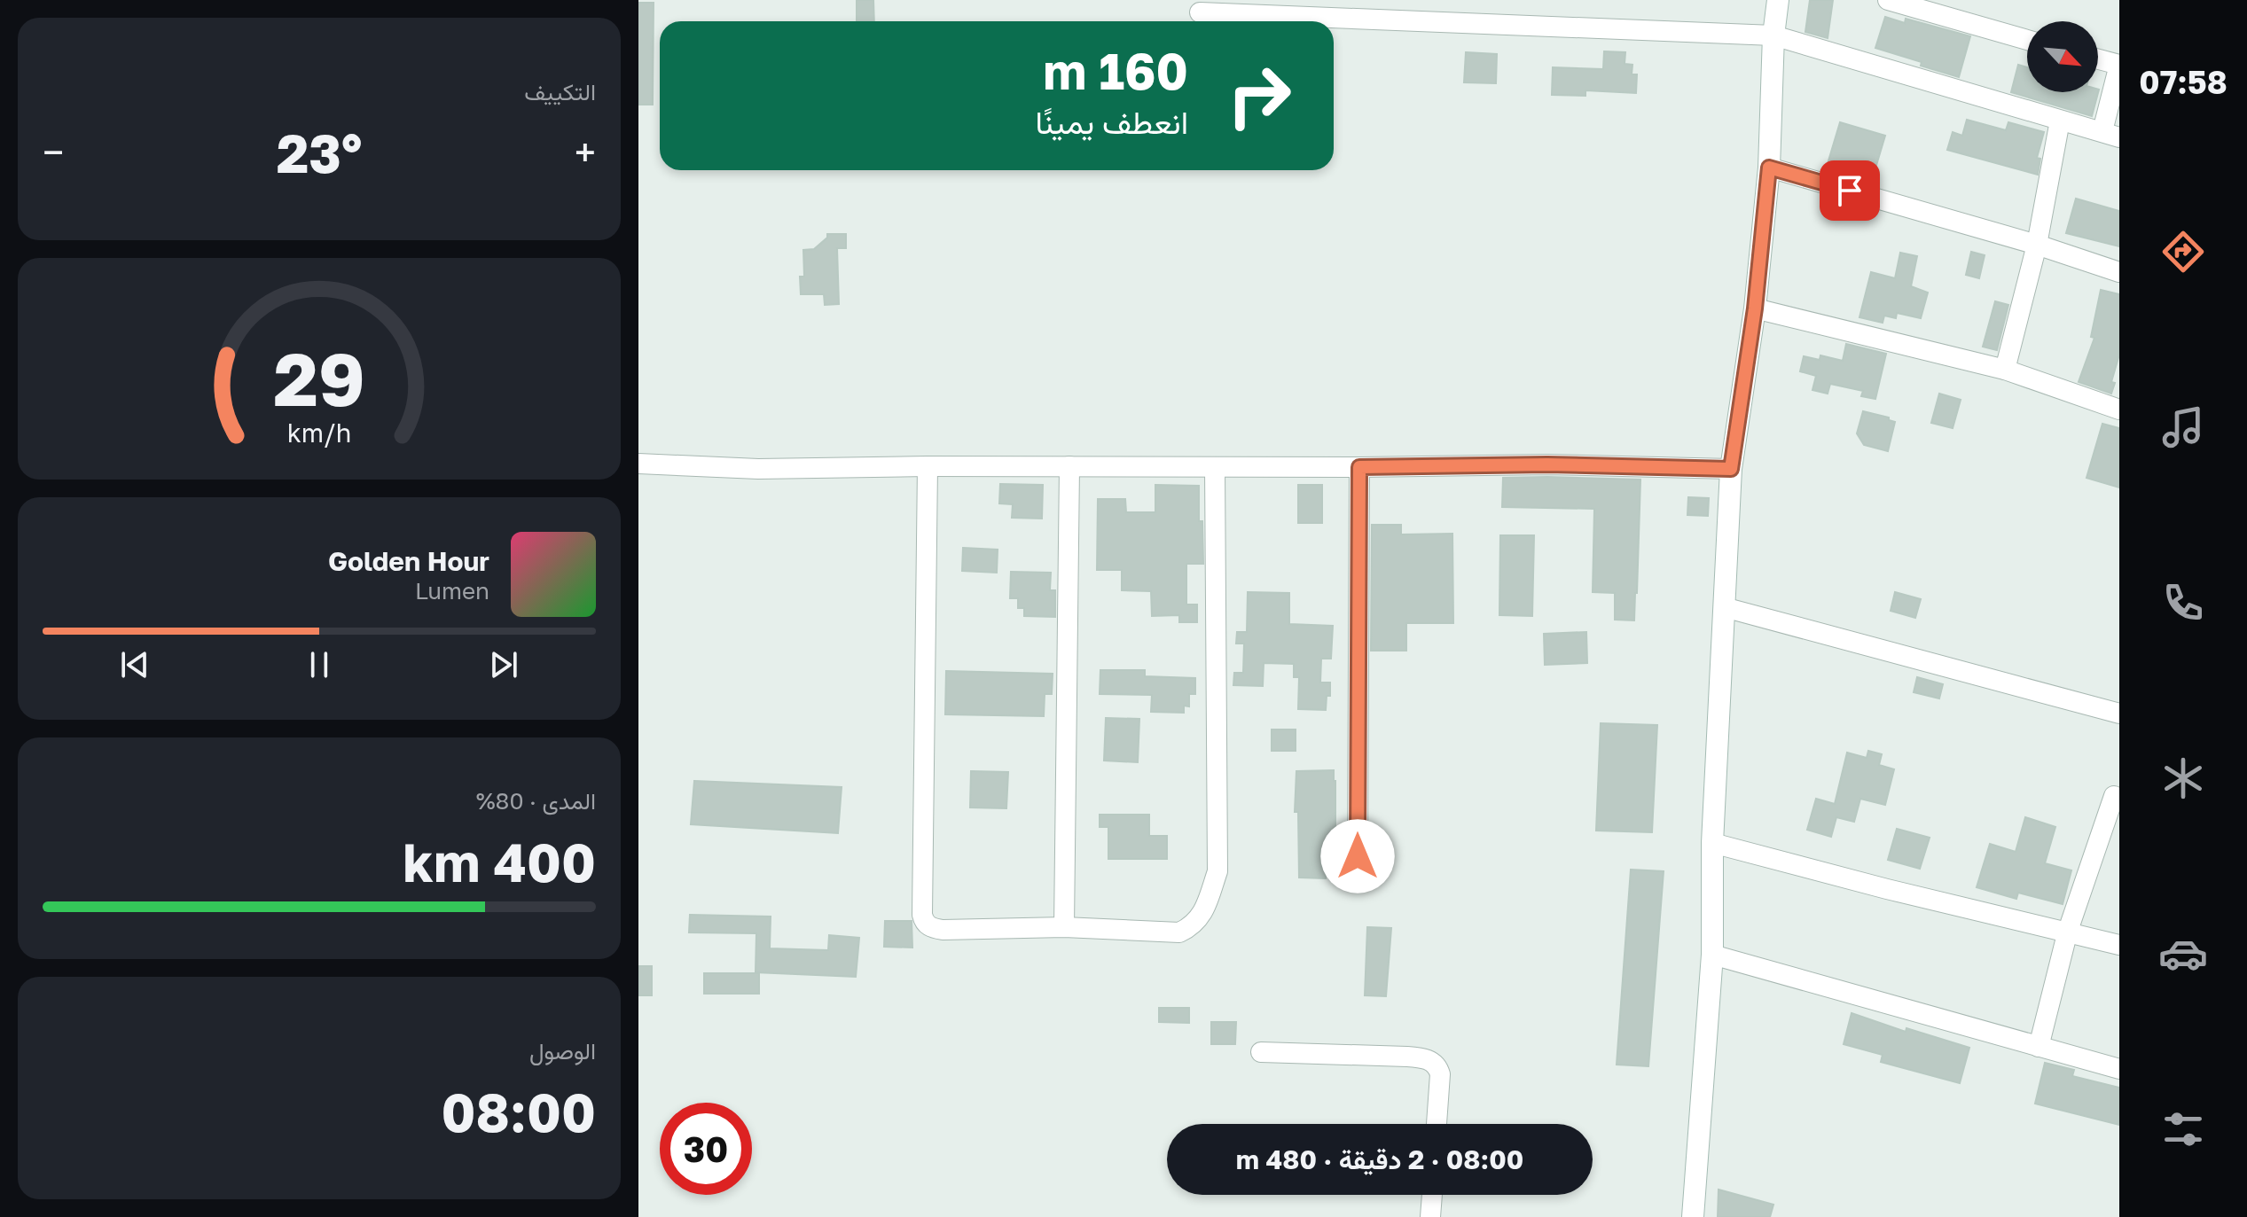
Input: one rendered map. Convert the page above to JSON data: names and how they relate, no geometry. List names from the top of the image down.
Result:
{
  "north": "bottom right",
  "page": {
    "tabs": "07:58",
    "tile": [
      "التكييف",
      ["المدى · 80%", "400 km"],
      ["الوصول", "08:00"]
    ],
    "turn": ["160 m", "انعطف يمينًا"],
    "heat": ["−", "23°", "+"],
    "song": ["Golden Hour", "Lumen"],
    "limit": "30",
    "trip": "08:00 · 2 دقيقة · 480 m",
    "gauge": ["29", "km/h"]
  }
}
